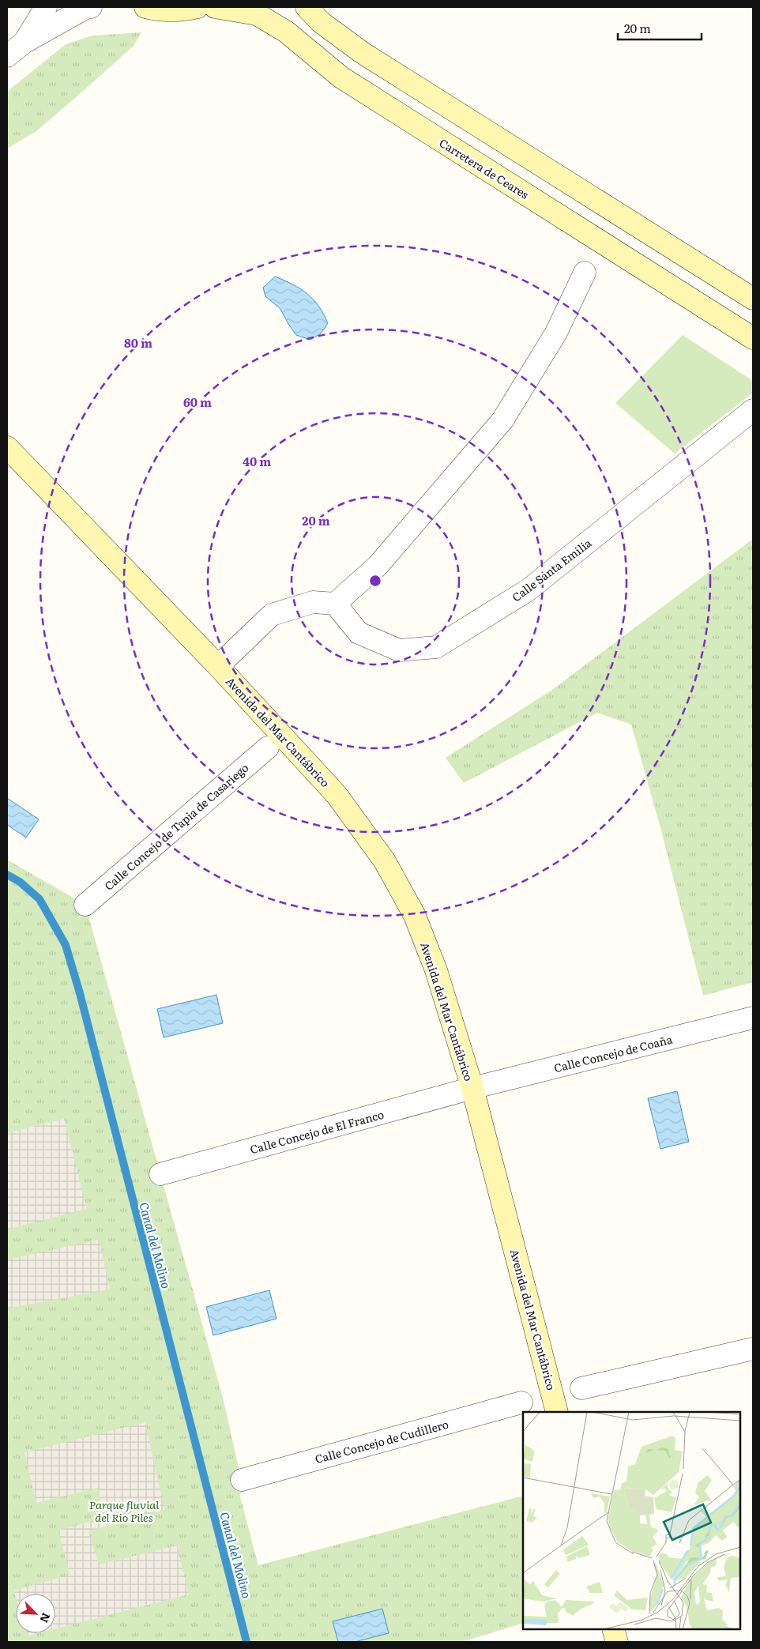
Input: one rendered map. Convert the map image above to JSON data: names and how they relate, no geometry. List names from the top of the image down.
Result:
{
  "streets": {
    "main road": ["Carretera de Ceares", "Avenida del Mar Cantábrico"],
    "street": [
      "Calle Santa Emilia",
      "Calle Concejo de Tapia de Casariego",
      "Calle Concejo de Coaña",
      "Calle Concejo de El Franco",
      "Calle Concejo de Cudillero"
    ]
  },
  "crossings": [
    ["Avenida del Mar Cantábrico", "Calle Concejo de Coaña"],
    ["Avenida del Mar Cantábrico", "Calle Concejo de El Franco"],
    ["Calle Concejo de Coaña", "Calle Concejo de El Franco"]
  ],
  "water": ["Canal del Molino"],
  "parks": ["Parque fluvial del Rio Piles"],
  "scale_bar": "20 m",
  "north": "bottom right",
  "rings": [
    "80 m",
    "60 m",
    "40 m",
    "20 m"
  ]
}
